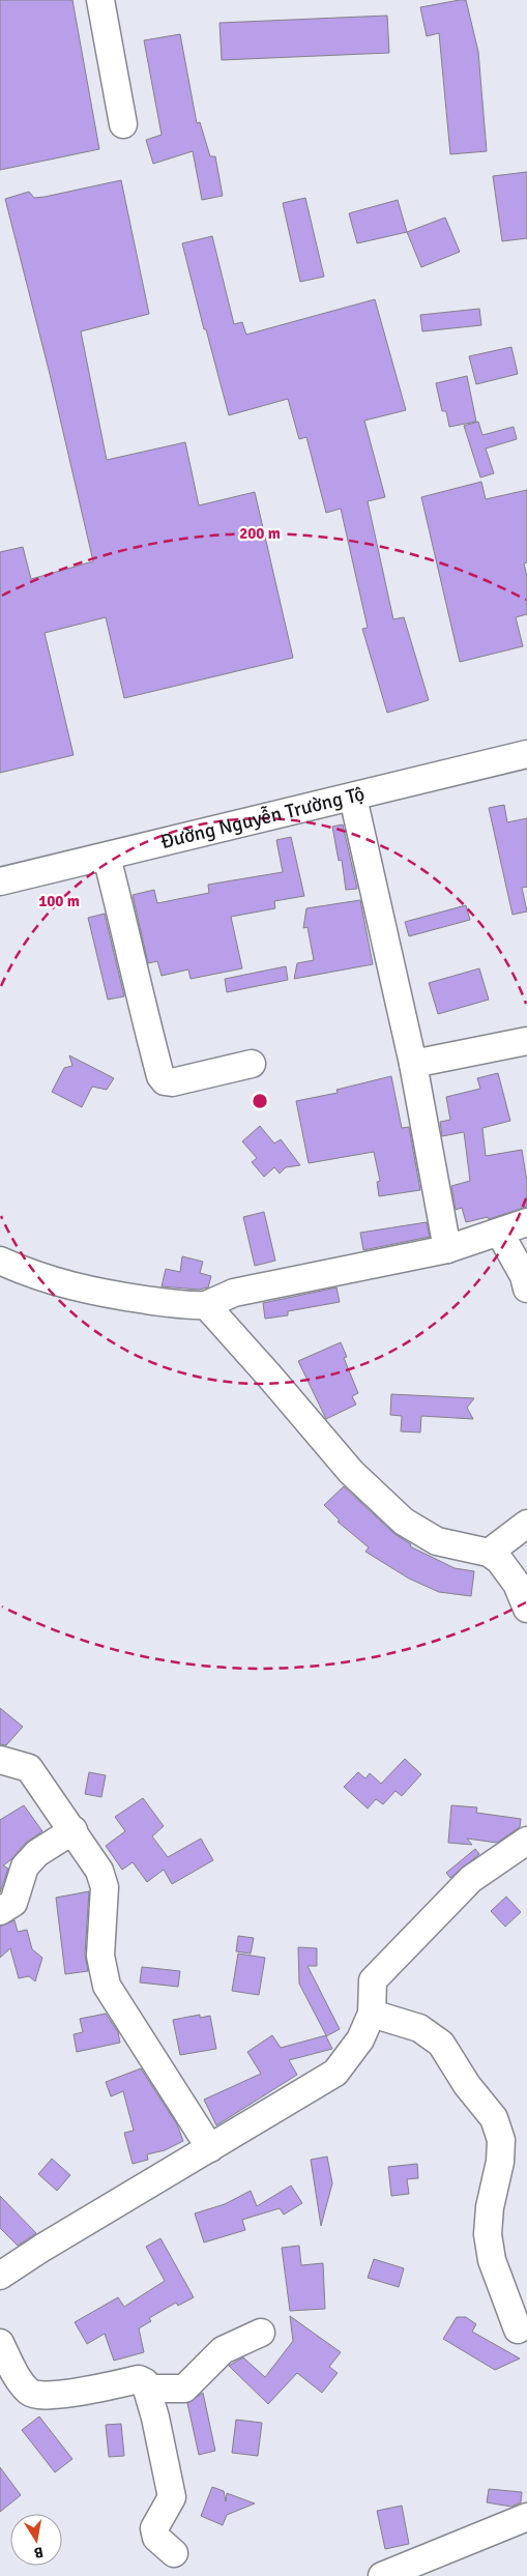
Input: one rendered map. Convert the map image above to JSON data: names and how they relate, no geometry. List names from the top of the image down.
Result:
{
  "streets": {
    "street": ["Đường Nguyễn Trường Tộ"]
  },
  "north": "bottom",
  "rings": ["200 m", "100 m"]
}
